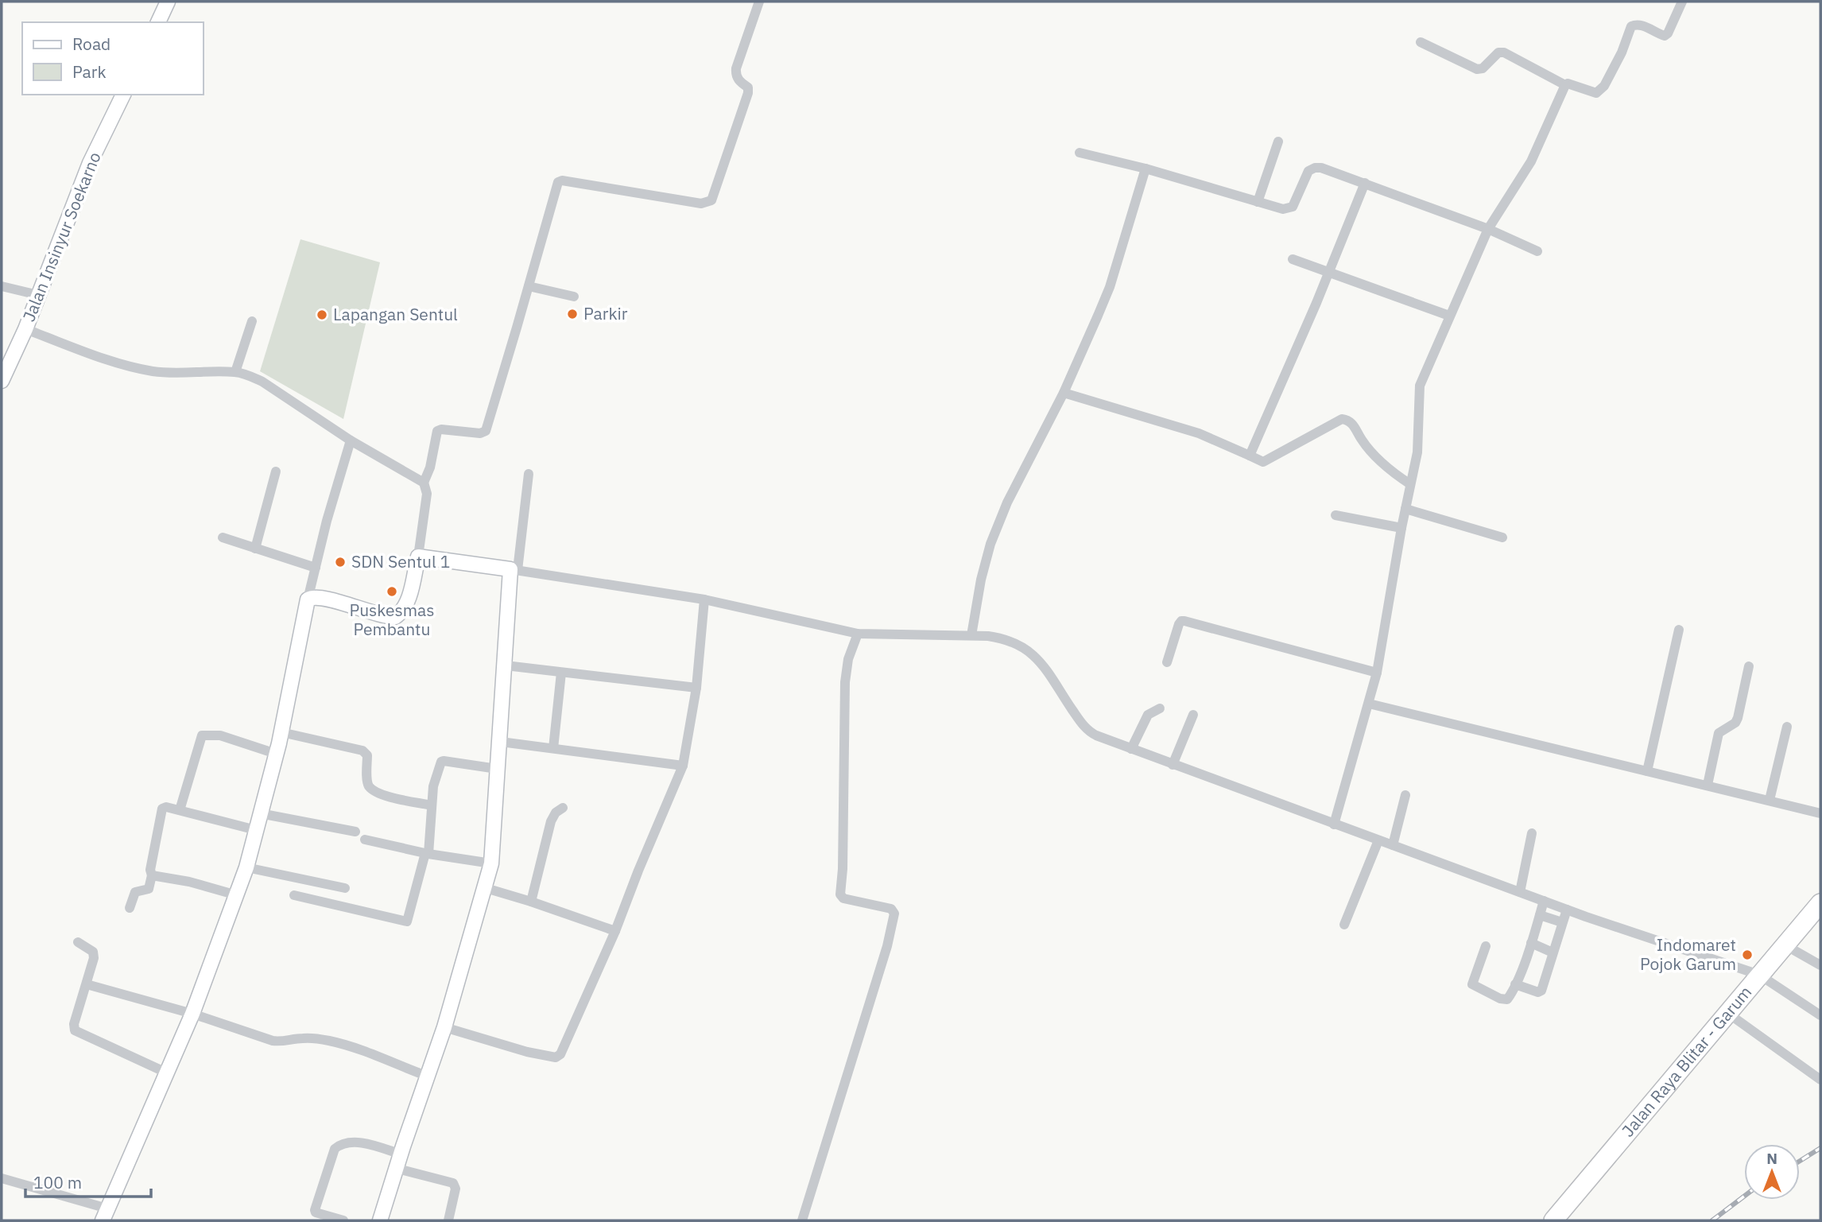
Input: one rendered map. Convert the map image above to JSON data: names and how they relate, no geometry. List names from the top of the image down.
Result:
{
  "streets": {
    "highway": ["Jalan Raya Blitar - Garum"],
    "street": ["Jalan Insinyur Soekarno"]
  },
  "places": [
    "Parkir",
    "Lapangan Sentul",
    "SDN Sentul 1",
    "Puskesmas Pembantu",
    "Indomaret Pojok Garum"
  ],
  "legend": ["Road", "Park"],
  "scale_bar": "100 m",
  "north": "top"
}
